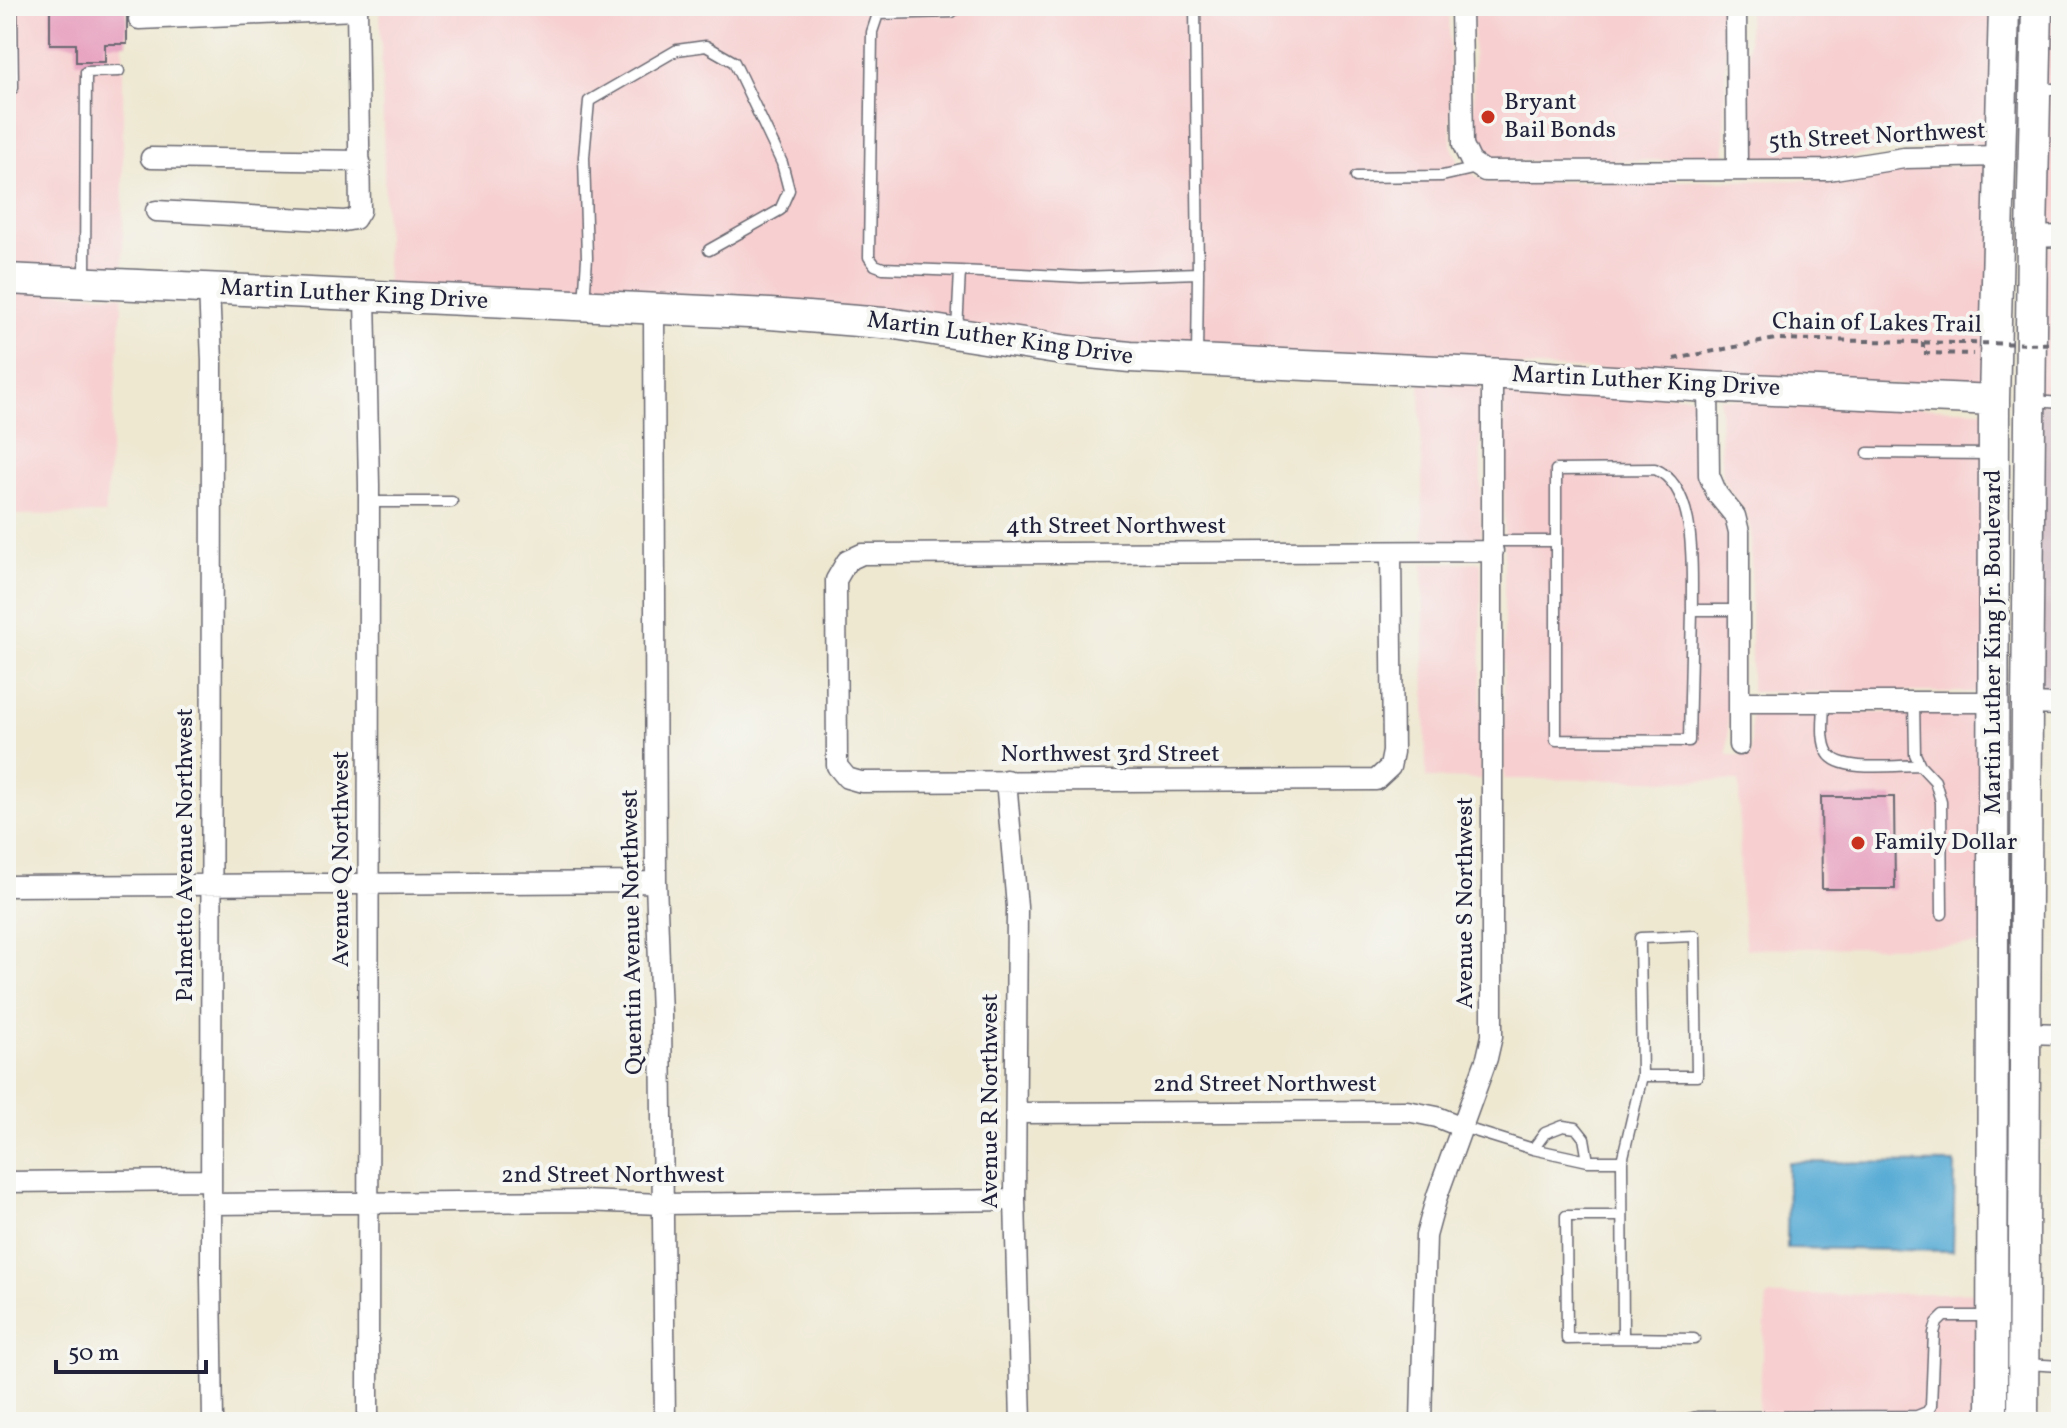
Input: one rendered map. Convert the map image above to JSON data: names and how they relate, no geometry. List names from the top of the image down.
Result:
{
  "streets": {
    "main road": ["Martin Luther King Drive", "Martin Luther King Jr. Boulevard"],
    "street": [
      "5th Street Northwest",
      "4th Street Northwest",
      "Northwest 3rd Street",
      "Palmetto Avenue Northwest",
      "Avenue Q Northwest",
      "Avenue S Northwest",
      "Quentin Avenue Northwest",
      "2nd Street Northwest",
      "Avenue R Northwest"
    ],
    "path": ["Chain of Lakes Trail"]
  },
  "crossings": [
    ["5th Street Northwest", "Martin Luther King Jr. Boulevard"],
    ["Martin Luther King Drive", "Martin Luther King Jr. Boulevard"],
    ["Martin Luther King Drive", "Palmetto Avenue Northwest"],
    ["Martin Luther King Drive", "Avenue Q Northwest"],
    ["Martin Luther King Drive", "Avenue S Northwest"],
    ["Martin Luther King Drive", "Quentin Avenue Northwest"],
    ["4th Street Northwest", "Northwest 3rd Street"],
    ["4th Street Northwest", "Avenue S Northwest"],
    ["Northwest 3rd Street", "Avenue R Northwest"],
    ["Palmetto Avenue Northwest", "2nd Street Northwest"],
    ["Avenue Q Northwest", "2nd Street Northwest"],
    ["Avenue S Northwest", "2nd Street Northwest"],
    ["Quentin Avenue Northwest", "2nd Street Northwest"],
    ["2nd Street Northwest", "Avenue R Northwest"]
  ],
  "places": ["Bryant Bail Bonds", "Family Dollar"],
  "scale_bar": "50 m"
}
